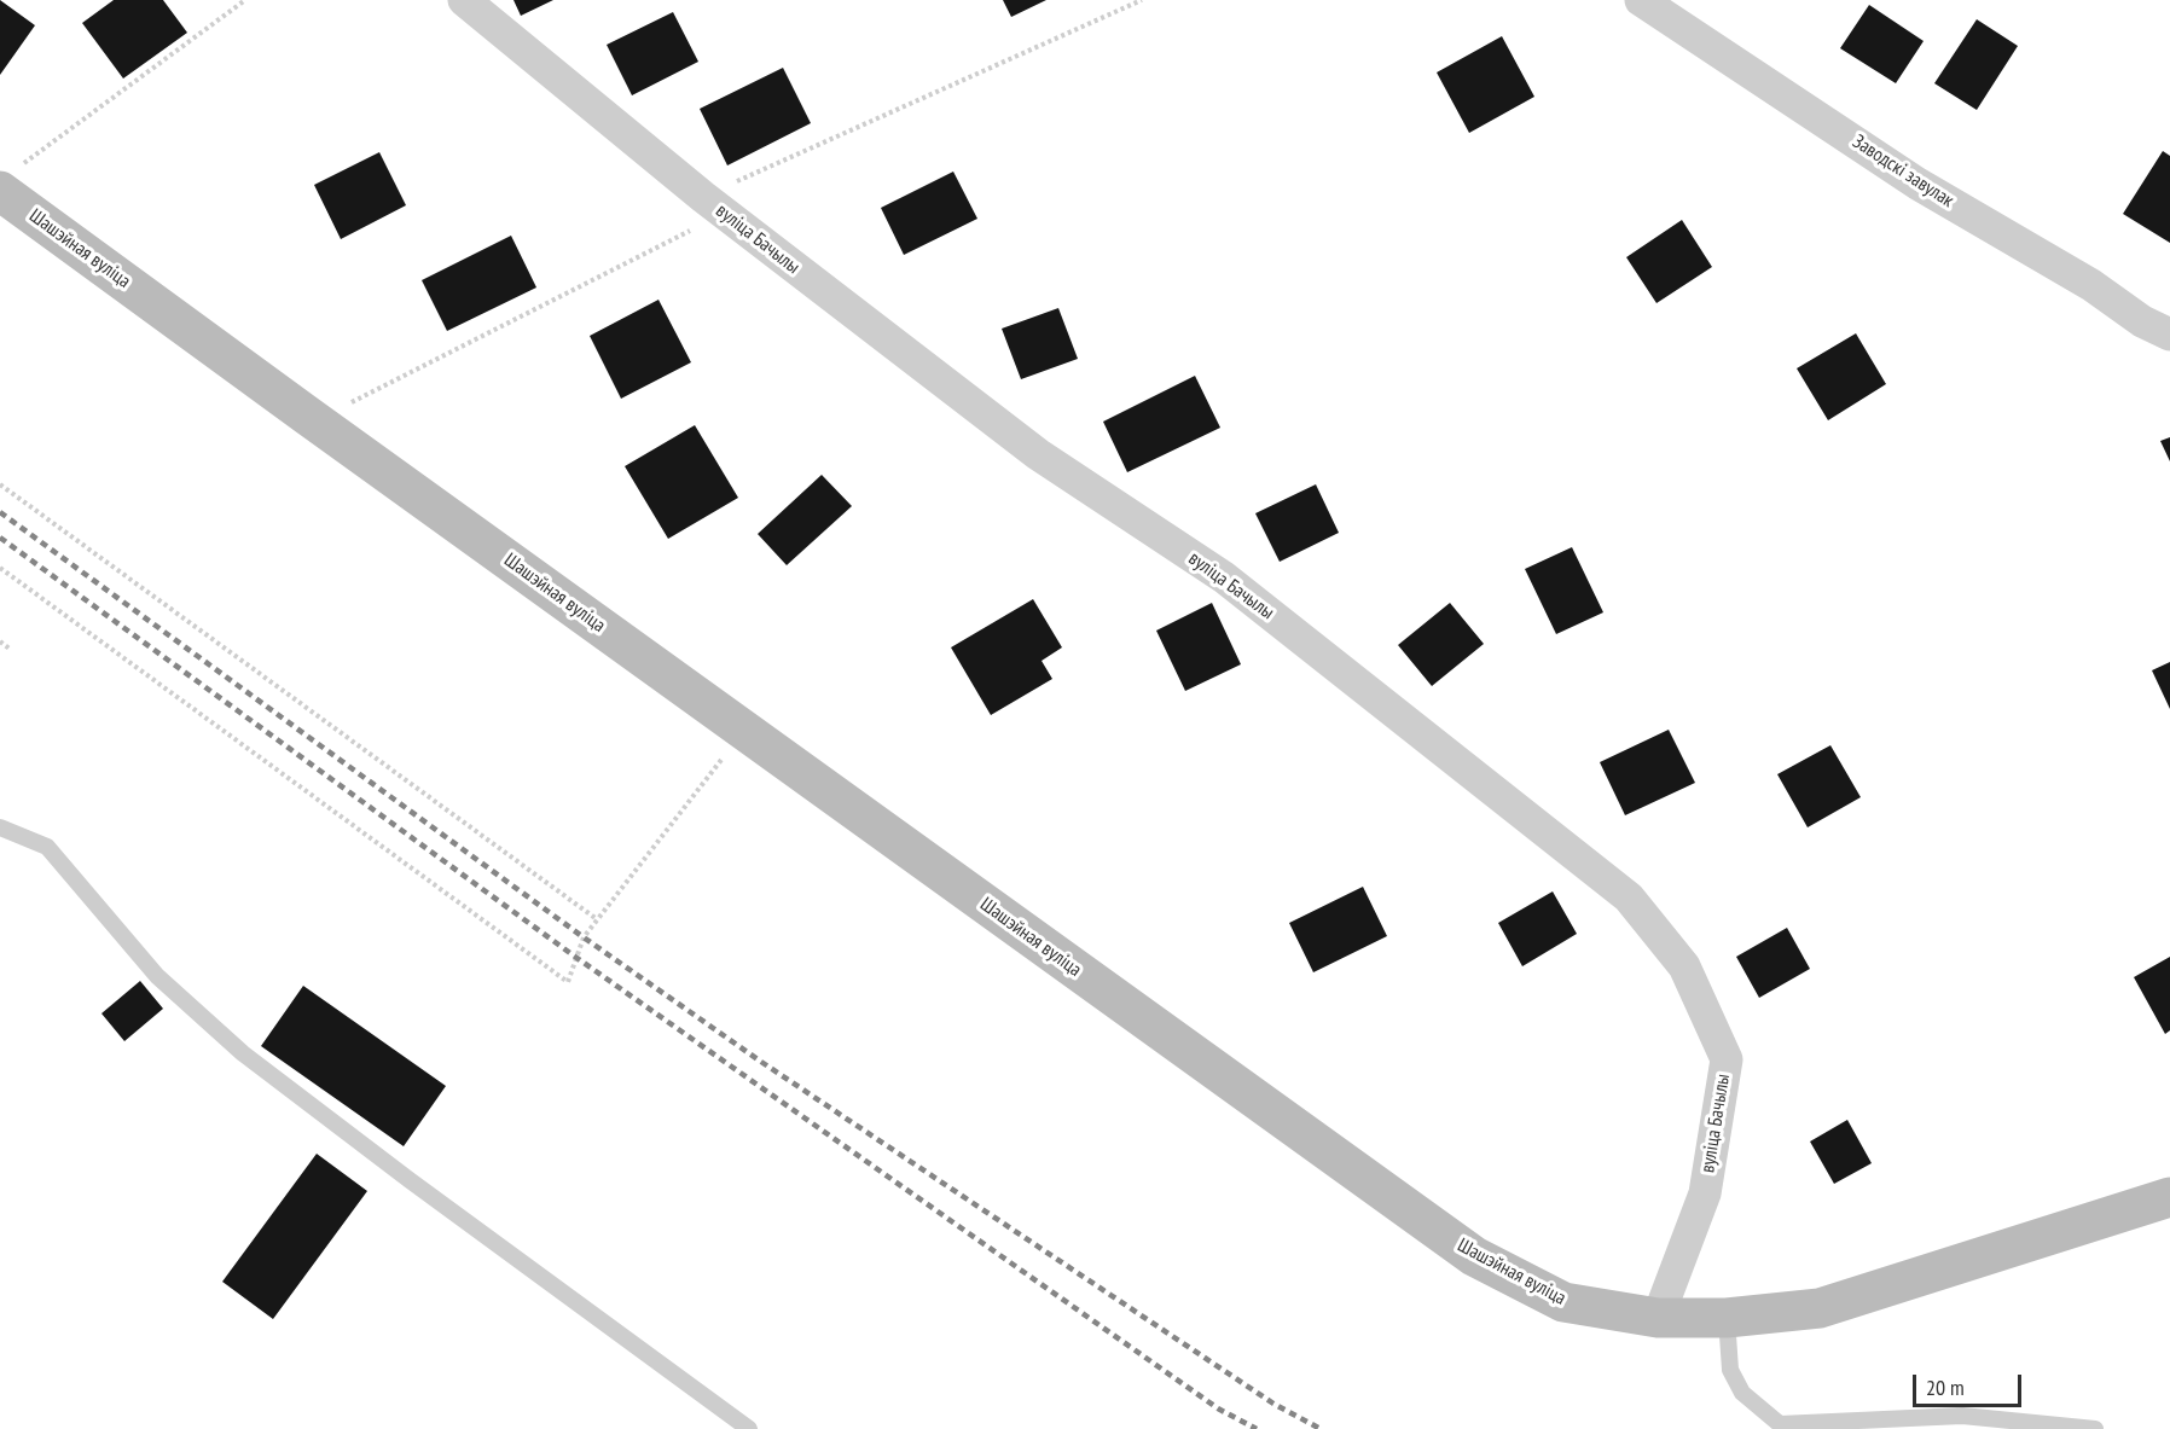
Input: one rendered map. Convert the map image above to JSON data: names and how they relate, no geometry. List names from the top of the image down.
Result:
{
  "streets": {
    "main road": ["Шашэйная вуліца"],
    "street": ["Заводскі завулак", "вуліца Бачылы"]
  },
  "crossings": [
    ["вуліца Бачылы", "Шашэйная вуліца"]
  ],
  "scale_bar": "20 m"
}
